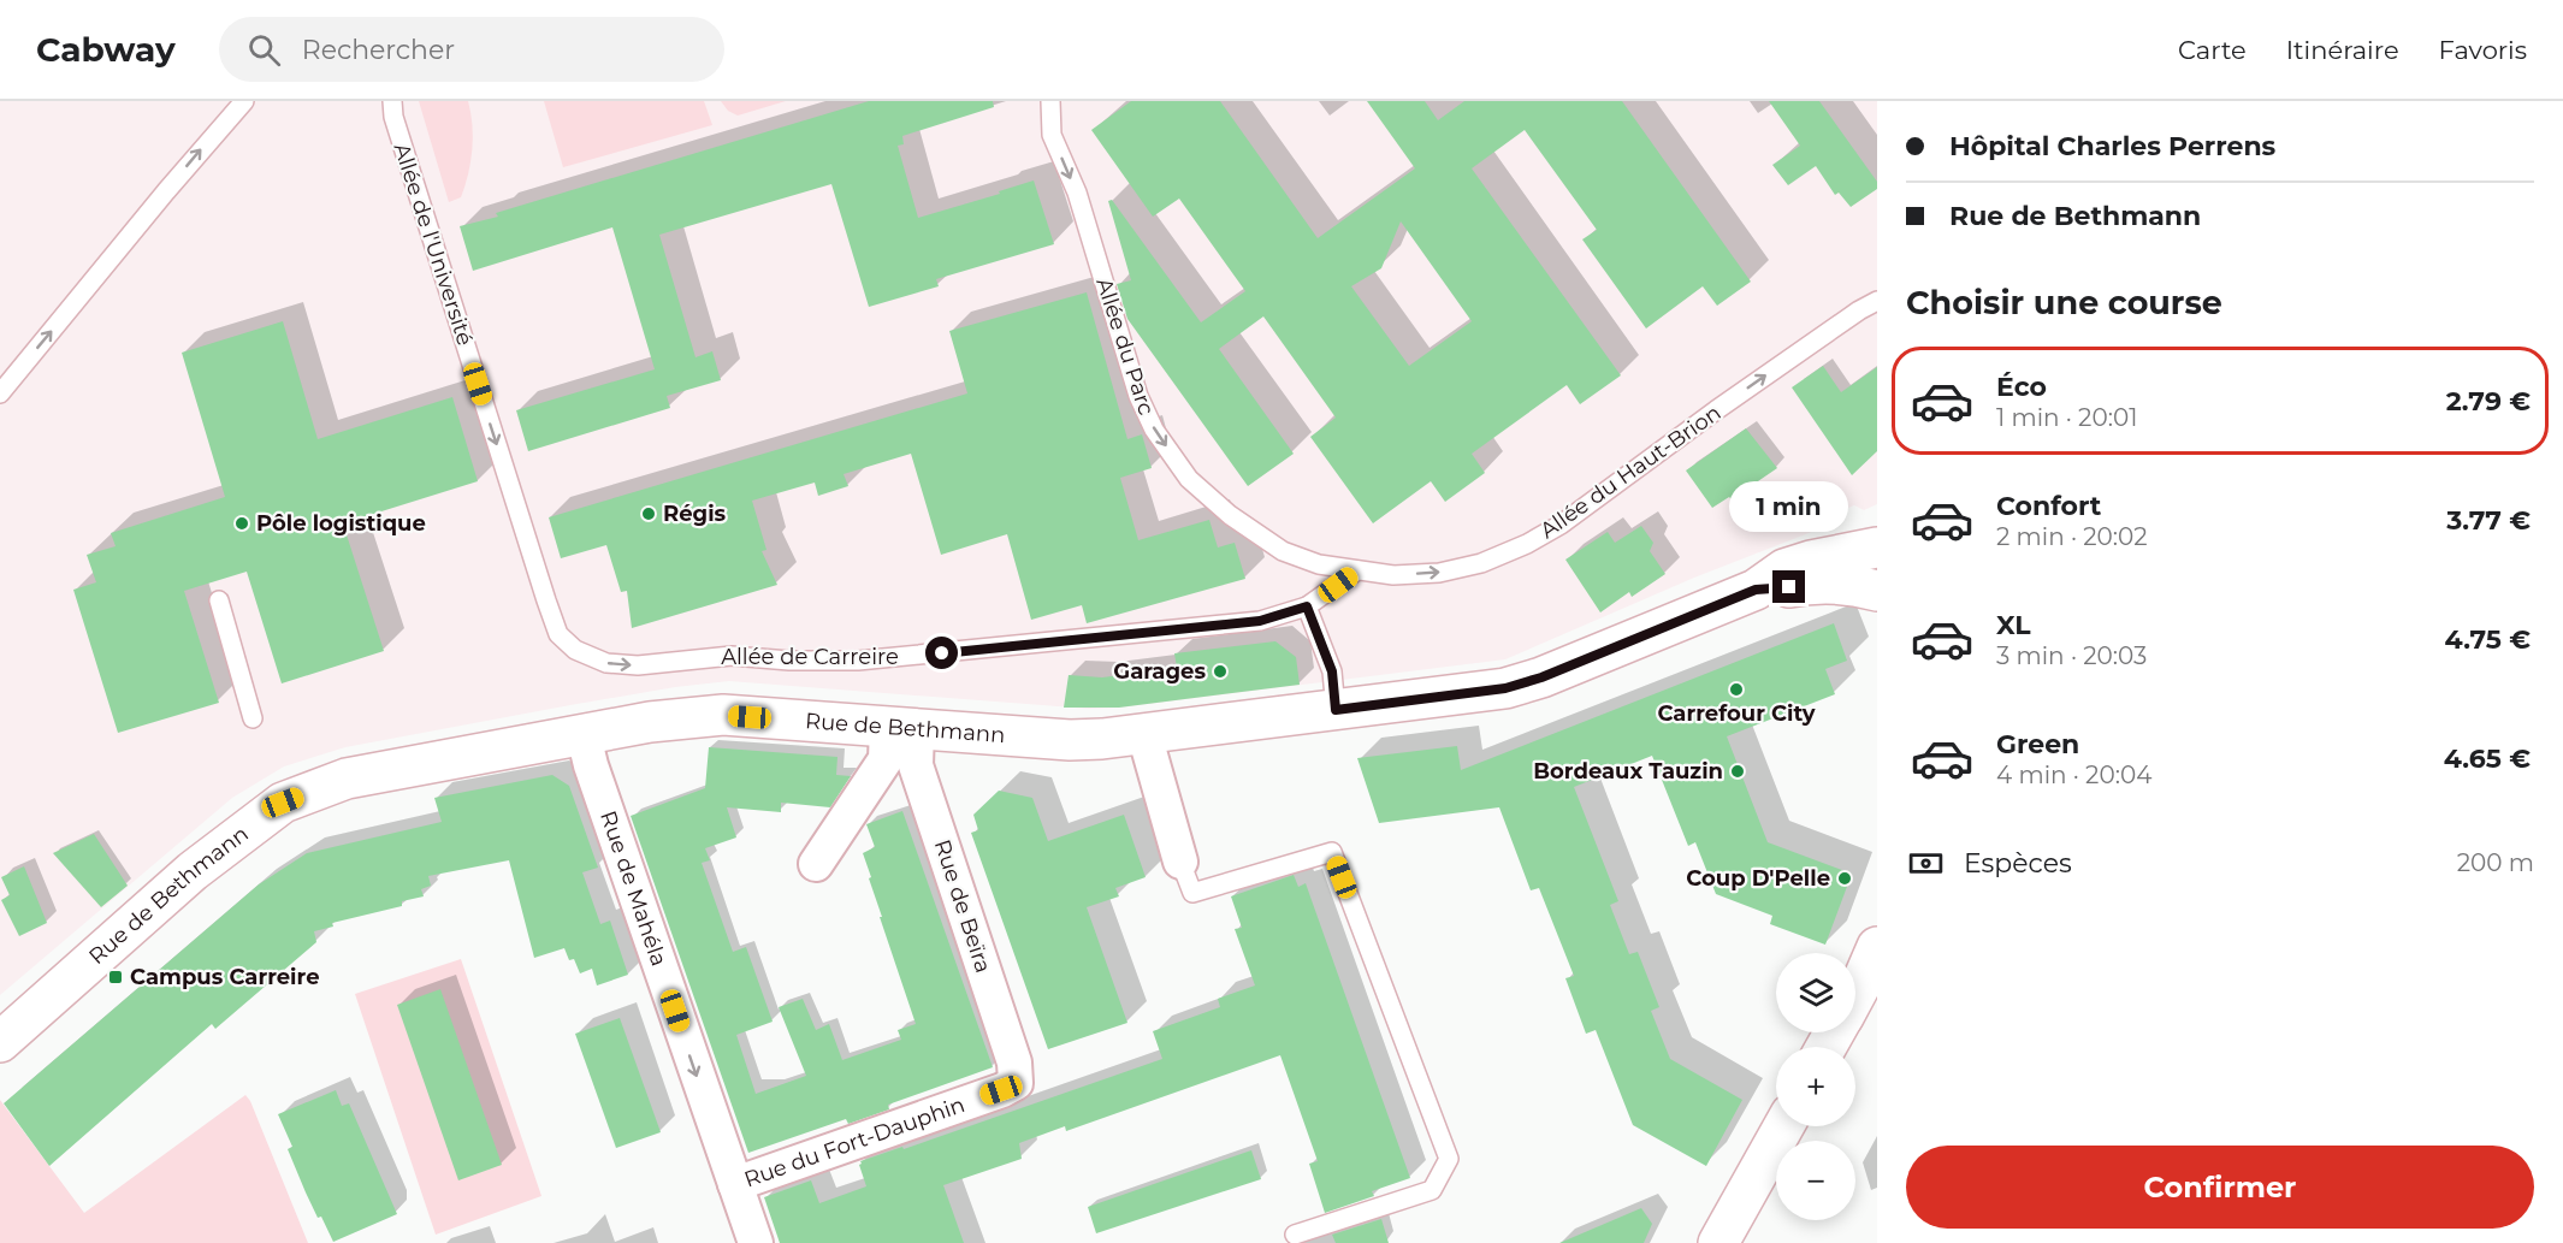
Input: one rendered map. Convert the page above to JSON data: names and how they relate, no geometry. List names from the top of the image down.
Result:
{
  "streets": {
    "street": [
      "Rue de Bethmann",
      "Rue de Mahéla",
      "Rue de Beïra",
      "Rue du Fort-Dauphin"
    ],
    "lane": [
      "Allée de l'Université",
      "Allée du Parc",
      "Allée du Haut-Brion",
      "Allée de Carreire"
    ]
  },
  "crossings": [
    ["Allée de l'Université", "Allée de Carreire"],
    ["Allée du Parc", "Allée du Haut-Brion"],
    ["Allée du Parc", "Allée de Carreire"],
    ["Allée du Haut-Brion", "Allée de Carreire"],
    ["Rue de Bethmann", "Rue de Mahéla"],
    ["Rue de Bethmann", "Rue de Beïra"],
    ["Rue de Mahéla", "Rue du Fort-Dauphin"],
    ["Rue de Beïra", "Rue du Fort-Dauphin"]
  ],
  "one_way": [
    "Allée de l'Université",
    "Allée du Parc",
    "Allée du Haut-Brion",
    "Allée de Carreire",
    "Rue de Mahéla"
  ],
  "places": {
    "other": [
      "Régis",
      "Pôle logistique",
      "Garages",
      "Carrefour City",
      "Bordeaux Tauzin",
      "Coup D'Pelle"
    ],
    "transit": ["Campus Carreire"]
  },
  "page": {
    "header": "Cabway",
    "search": "Rechercher",
    "nav": ["Carte", "Itinéraire", "Favoris"],
    "banner": ["Hôpital Charles Perrens", "Rue de Bethmann"],
    "heading": "Choisir une course",
    "list": [
      {
        "name": "Éco",
        "note": "1 min · 20:01",
        "value": "2.79 €"
      },
      {
        "name": "Confort",
        "note": "2 min · 20:02",
        "value": "3.77 €"
      },
      {
        "name": "XL",
        "note": "3 min · 20:03",
        "value": "4.75 €"
      },
      {
        "name": "Green",
        "note": "4 min · 20:04",
        "value": "4.65 €"
      }
    ],
    "bubble": "1 min",
    "pay": ["Espèces", "200 m"],
    "map_buttons": ["+", "−"],
    "buttons": "Confirmer"
  }
}
